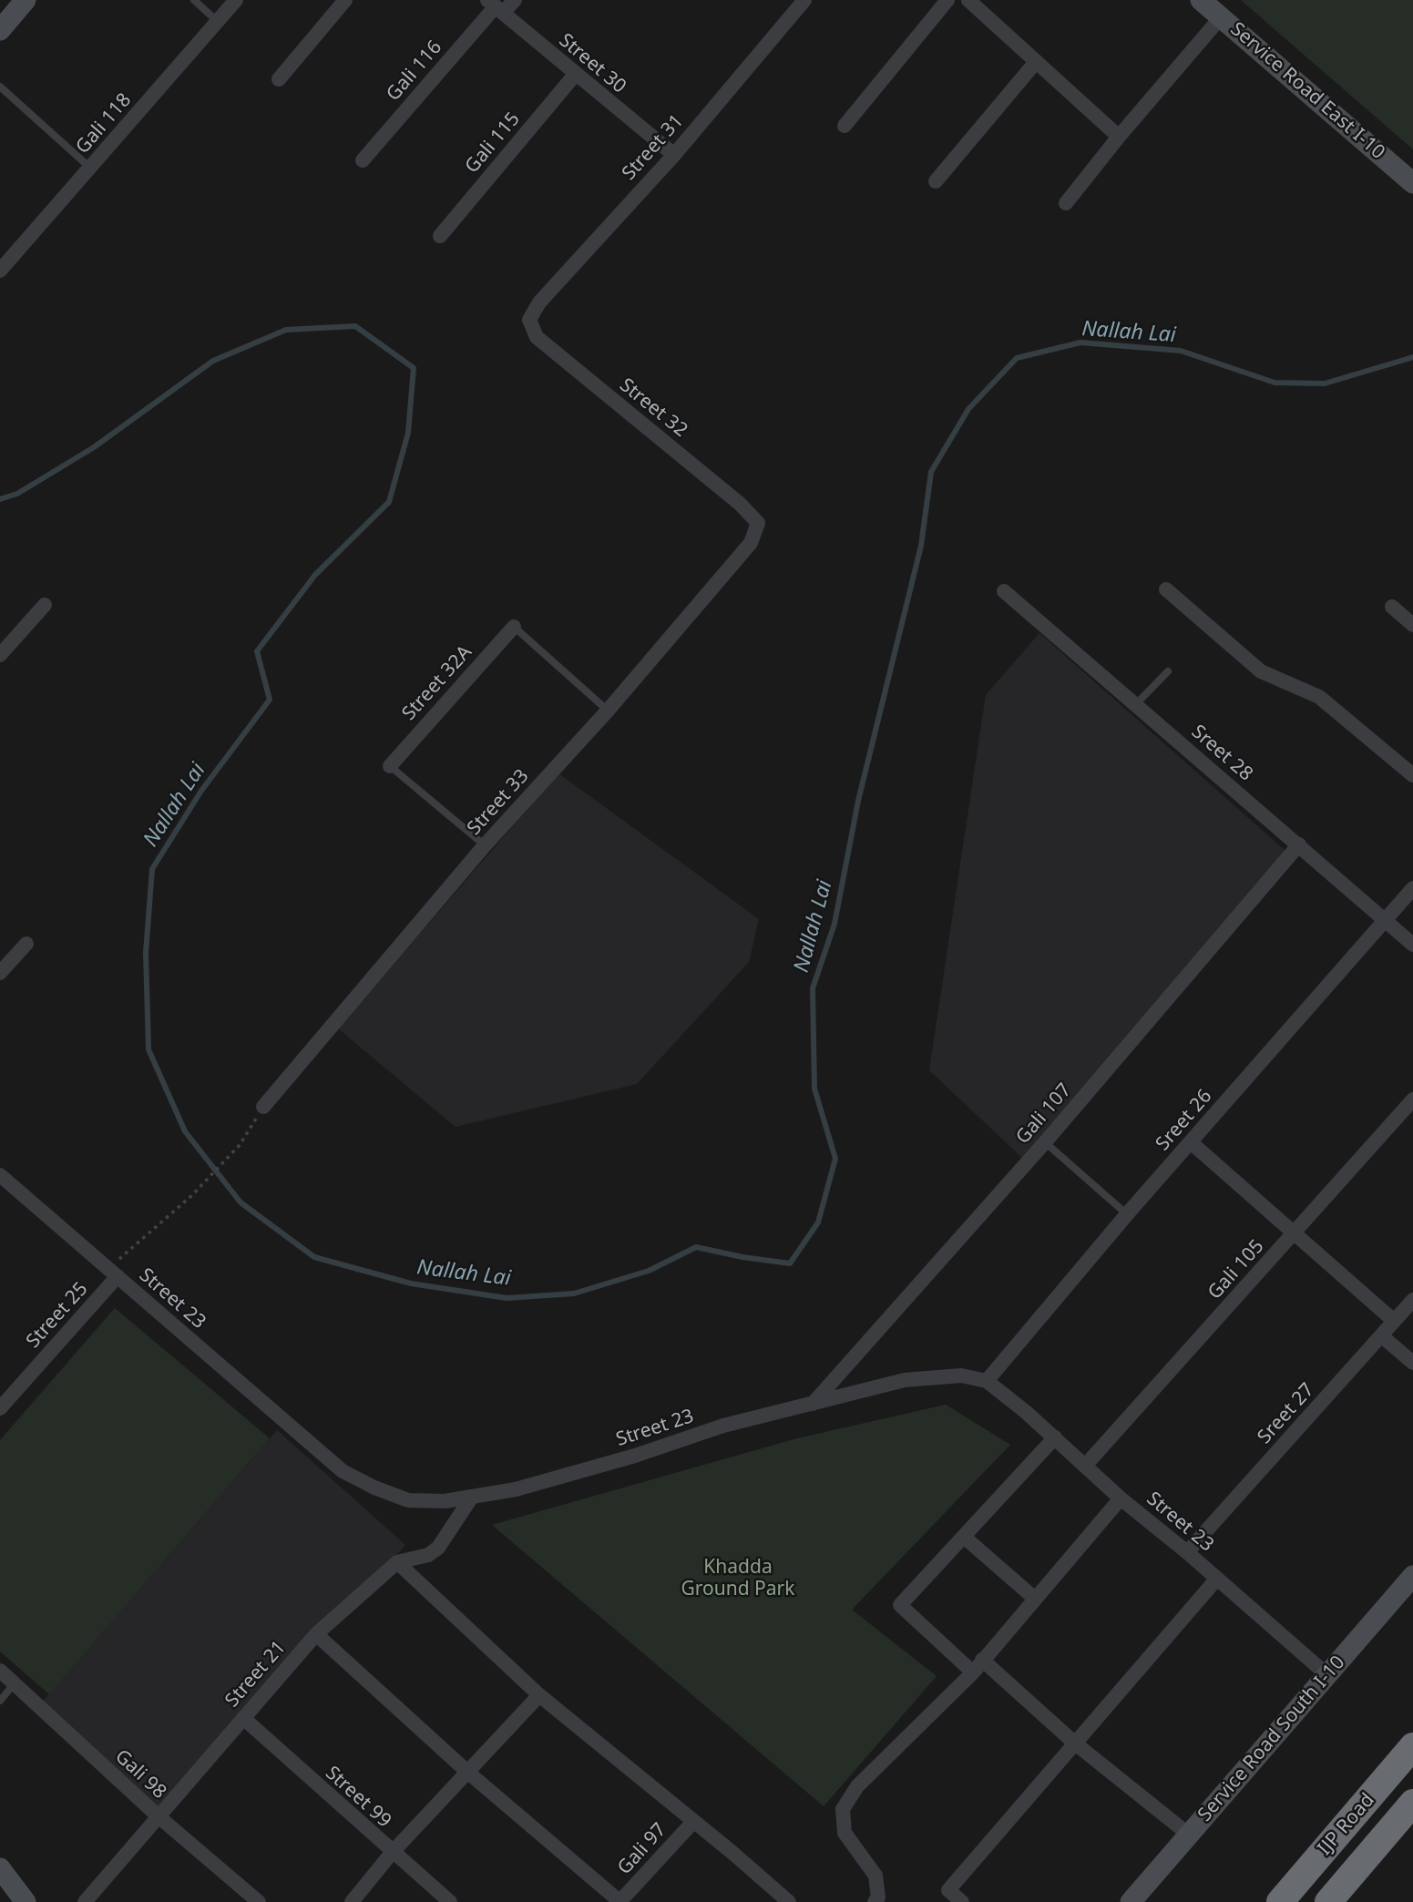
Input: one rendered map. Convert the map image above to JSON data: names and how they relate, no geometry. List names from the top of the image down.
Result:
{
  "streets": {
    "highway": ["IJP Road"],
    "main road": ["Service Road East I-10", "Service Road South I-10"],
    "street": [
      "Street 30",
      "Gali 116",
      "Gali 118",
      "Gali 115",
      "Street 31",
      "Street 32",
      "Street 32A",
      "Sreet 28",
      "Street 33",
      "Gali 107",
      "Sreet 26",
      "Gali 105",
      "Street 23",
      "Street 25",
      "Sreet 27",
      "Street 21",
      "Gali 98",
      "Street 99",
      "Gali 97"
    ]
  },
  "crossings": [
    ["Street 30", "Gali 116"],
    ["Street 30", "Gali 115"],
    ["Street 30", "Street 31"],
    ["Street 31", "Street 32"],
    ["Street 32", "Street 33"],
    ["Sreet 28", "Gali 107"],
    ["Sreet 28", "Sreet 26"],
    ["Gali 107", "Street 23"],
    ["Sreet 26", "Street 23"],
    ["Gali 105", "Street 23"],
    ["Street 23", "Street 25"],
    ["Street 23", "Sreet 27"],
    ["Street 23", "Street 21"],
    ["Street 23", "Service Road South I-10"],
    ["Street 21", "Gali 98"],
    ["Street 21", "Street 99"]
  ],
  "water": ["Nallah Lai"],
  "parks": ["Khadda Ground Park"]
}
